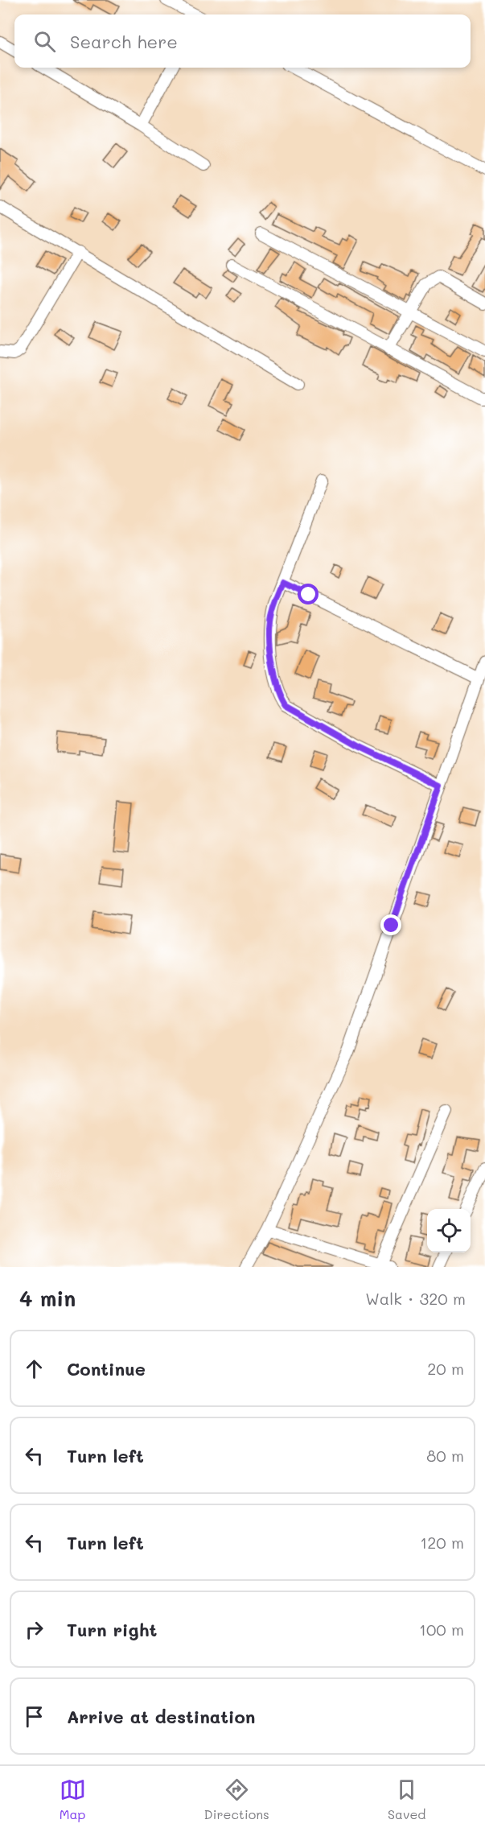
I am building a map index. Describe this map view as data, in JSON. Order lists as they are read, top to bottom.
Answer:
{
  "page": {
    "search": "Search here",
    "heading": ["4 min", "Walk · 320 m"],
    "list": [
      ["Continue", "20 m"],
      ["Turn left", "80 m"],
      ["Turn left", "120 m"],
      ["Turn right", "100 m"],
      "Arrive at destination"
    ],
    "nav": ["Map", "Directions", "Saved"]
  }
}
